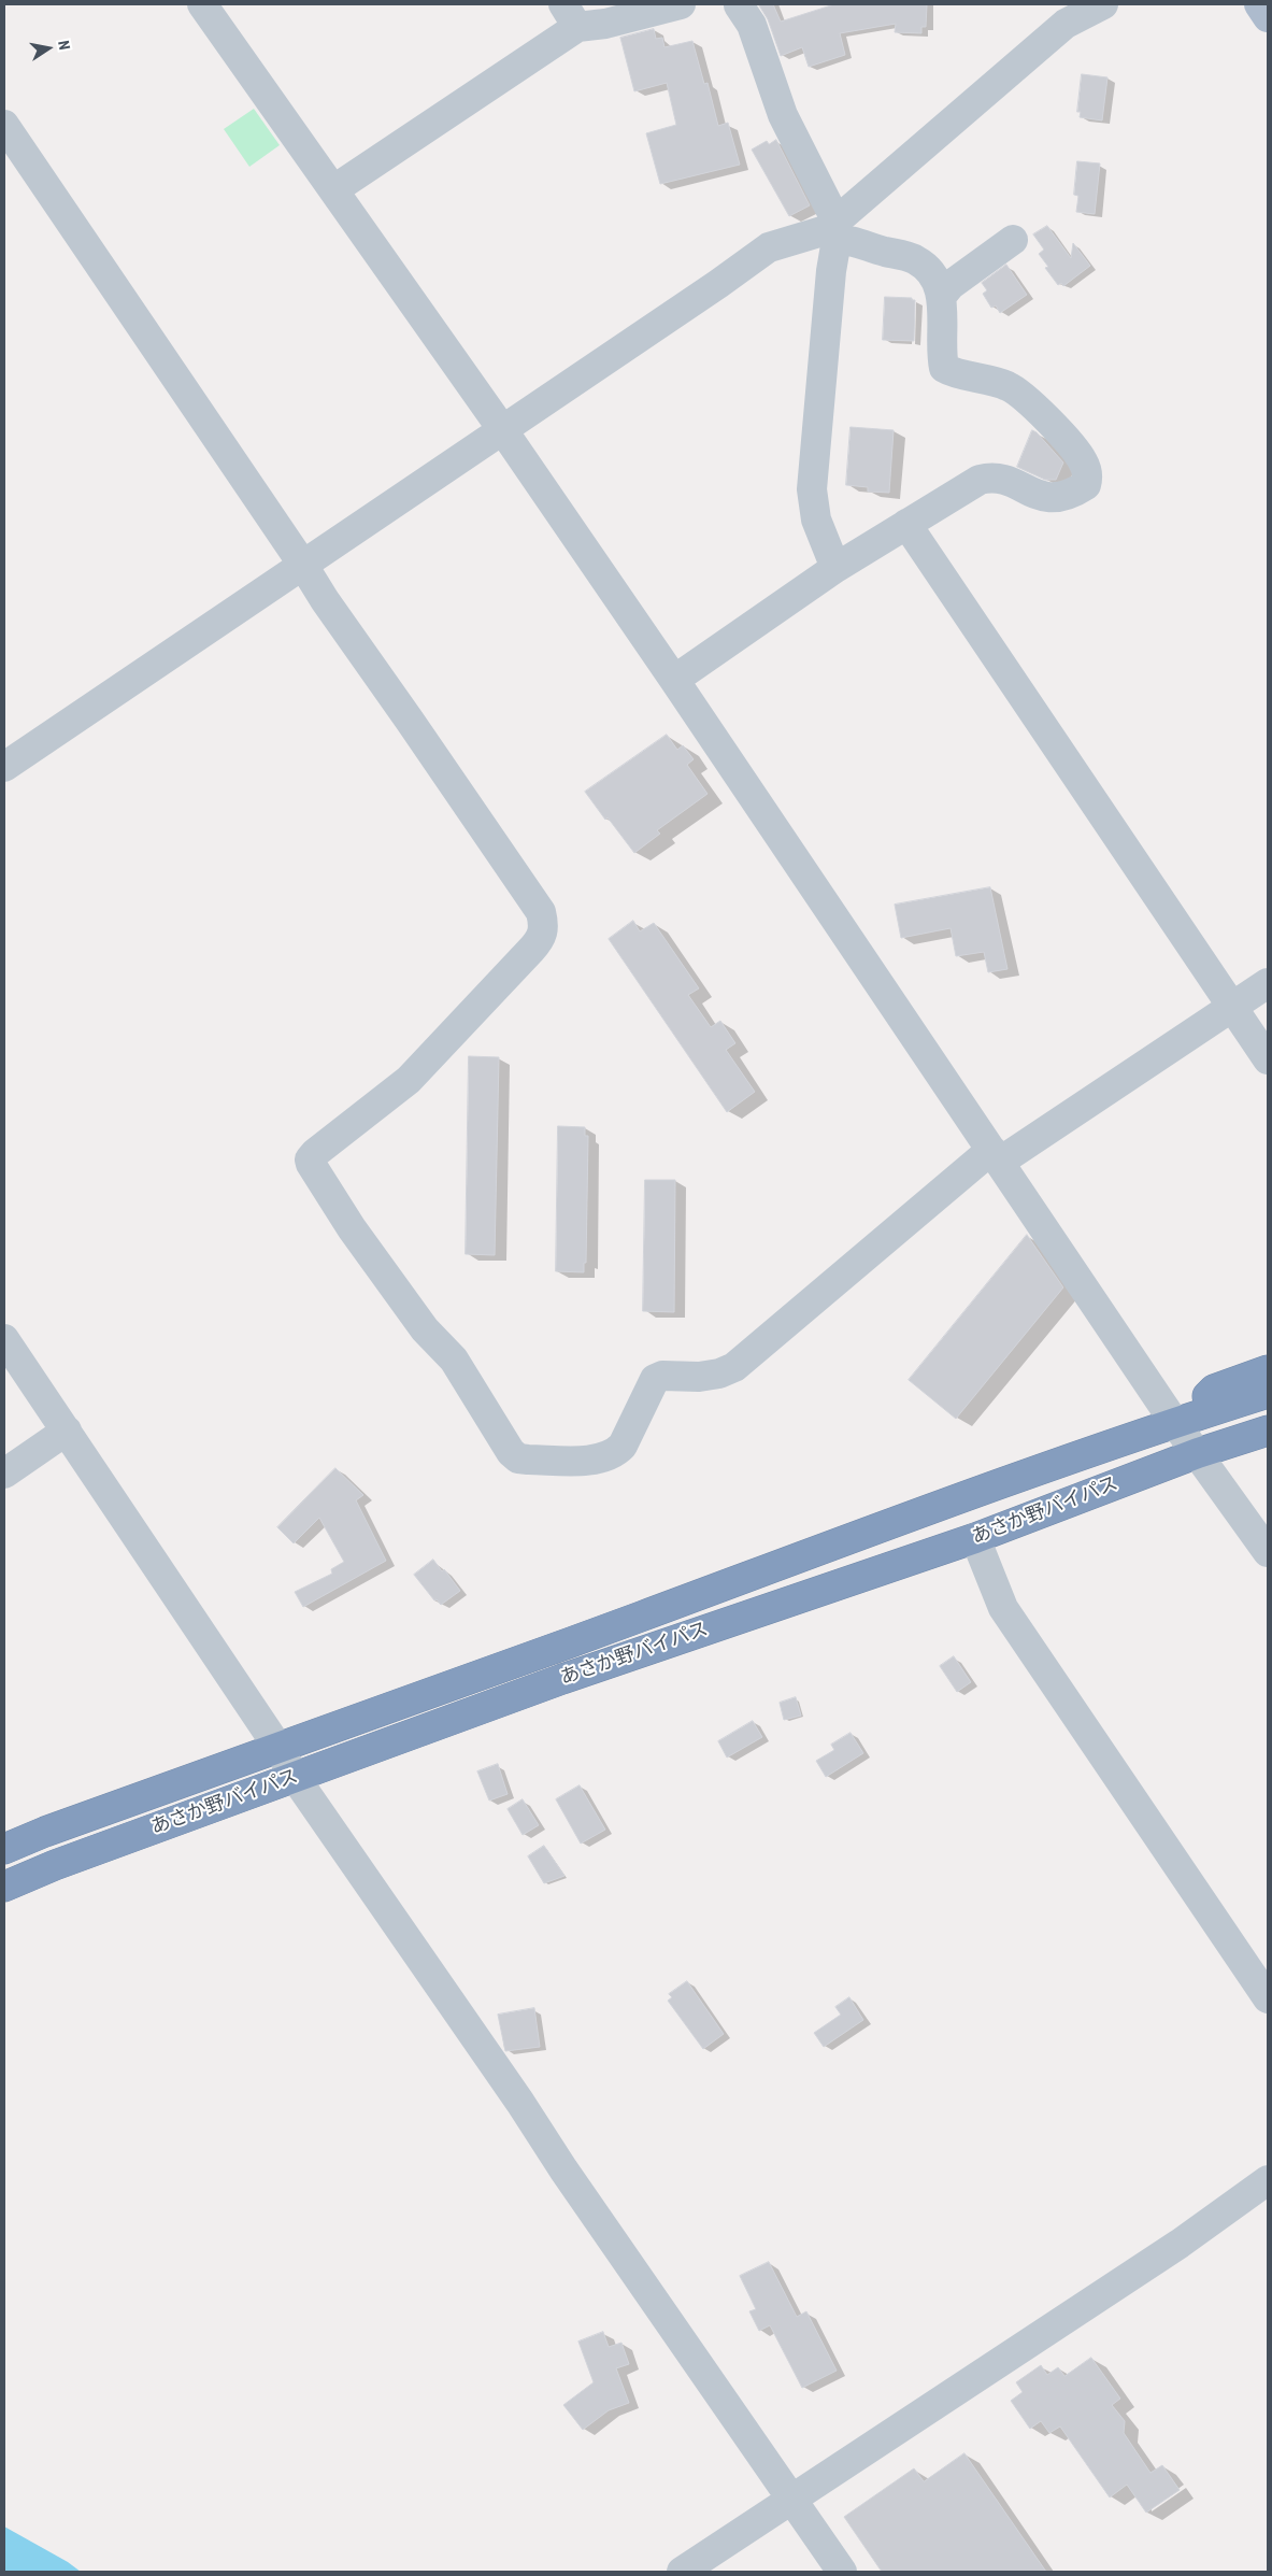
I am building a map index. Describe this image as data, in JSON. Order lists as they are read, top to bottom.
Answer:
{
  "streets": {
    "highway": ["あさか野バイパス"]
  },
  "north": "right"
}
